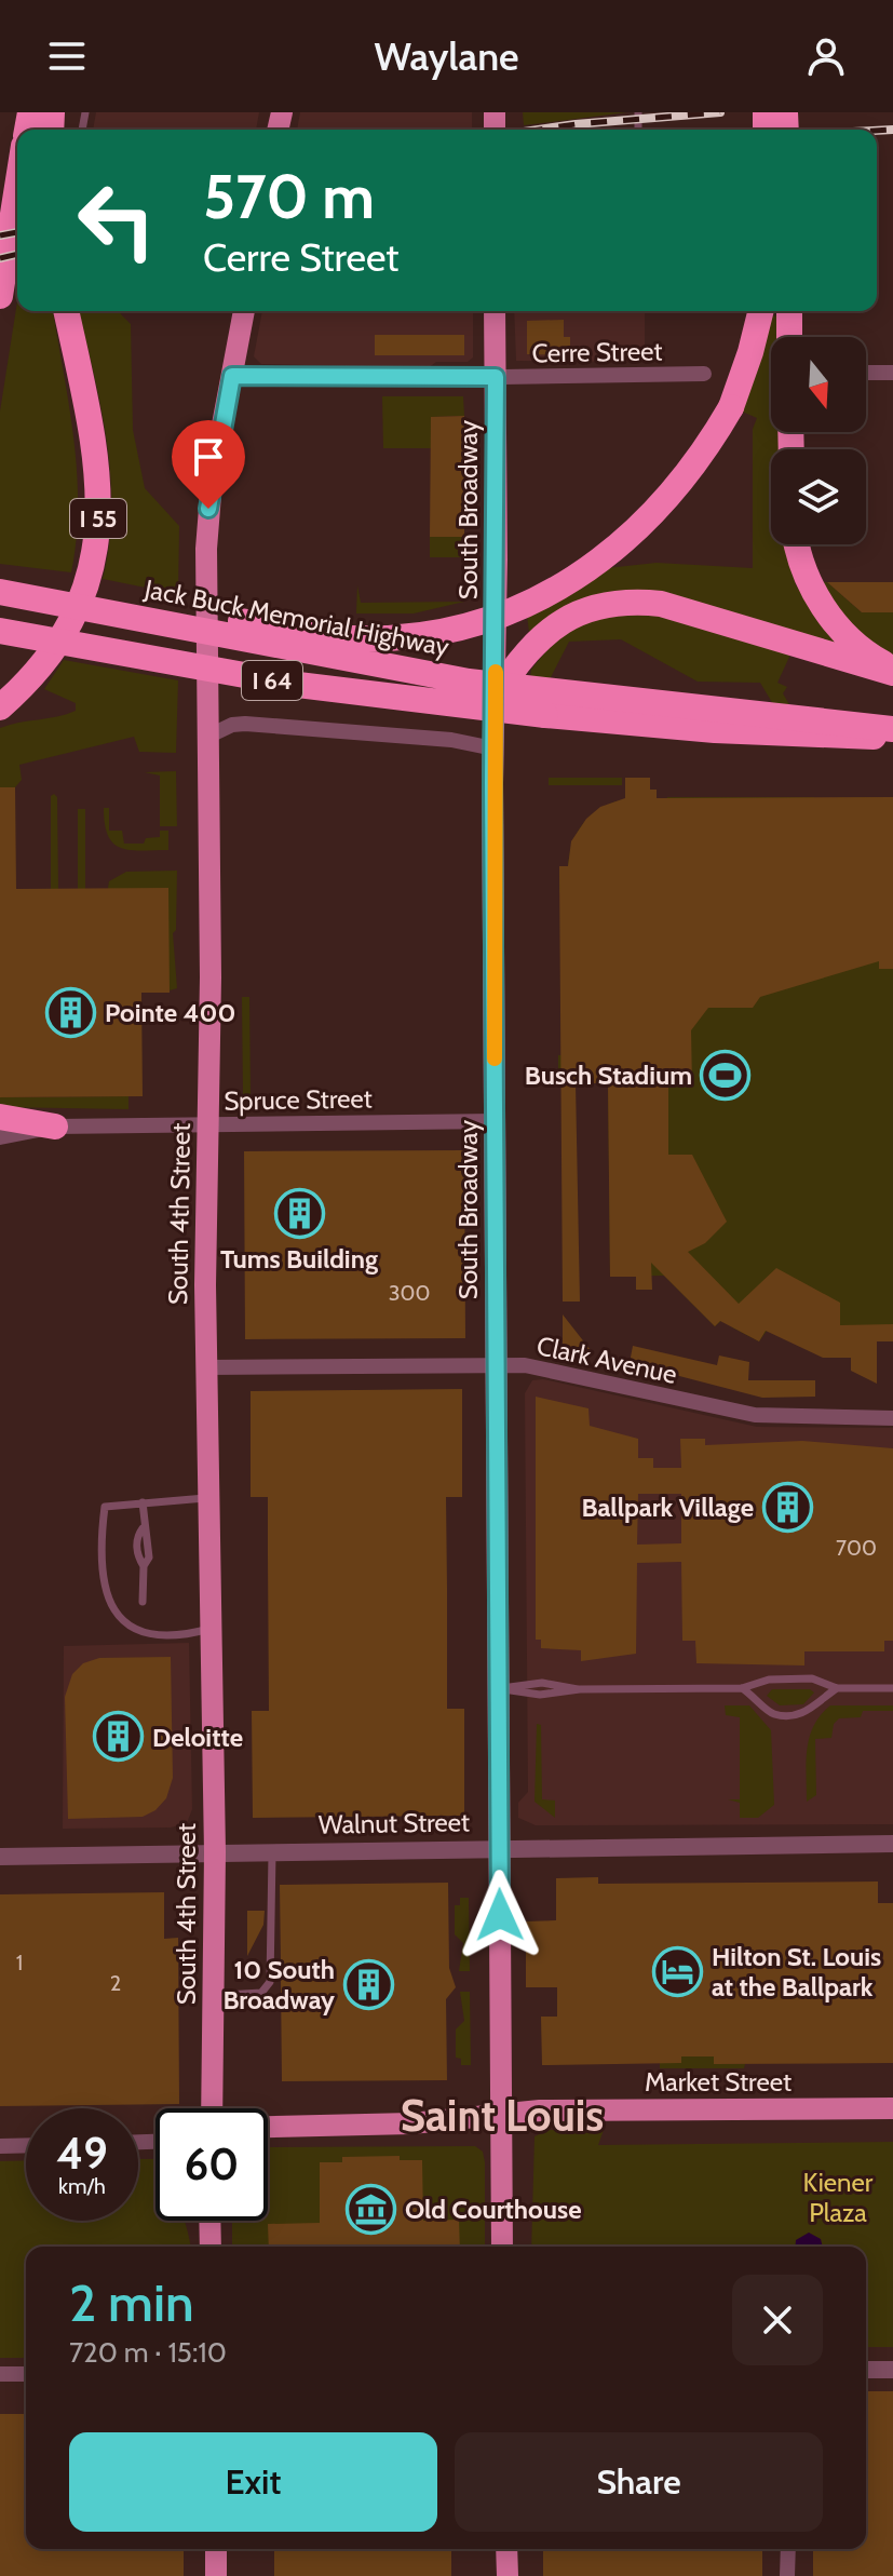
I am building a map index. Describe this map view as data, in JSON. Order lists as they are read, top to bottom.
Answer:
{
  "streets": {
    "highway": ["I 55", "Jack Buck Memorial Highway", "I 64"],
    "main road": ["South Broadway", "South 4th Street", "Market Street"],
    "street": [
      "Cerre Street",
      "Spruce Street",
      "Clark Avenue",
      "Walnut Street"
    ]
  },
  "crossings": [
    ["Cerre Street", "South Broadway"],
    ["Cerre Street", "South 4th Street"],
    ["South Broadway", "Jack Buck Memorial Highway"],
    ["South Broadway", "Spruce Street"],
    ["South Broadway", "Clark Avenue"],
    ["South Broadway", "Walnut Street"],
    ["South Broadway", "Market Street"],
    ["Spruce Street", "South 4th Street"],
    ["South 4th Street", "Clark Avenue"],
    ["South 4th Street", "Walnut Street"]
  ],
  "districts": ["Saint Louis"],
  "parks": ["Kiener Plaza"],
  "places": {
    "building": [
      "Pointe 400",
      "Tums Building",
      "Ballpark Village",
      "Deloitte",
      "10 South Broadway"
    ],
    "sports": ["Busch Stadium"],
    "hotel": ["Hilton St. Louis at the Ballpark"],
    "museum": ["Old Courthouse"]
  },
  "house_numbers": [
    "300",
    "700",
    "1",
    "2"
  ],
  "north": "bottom",
  "page": {
    "header": "Waylane",
    "turn": ["570 m", "Cerre Street"],
    "speed": "49 km/h",
    "limit": "60",
    "heading": ["2 min", "720 m · 15:10"],
    "buttons": ["Exit", "Share"]
  }
}
